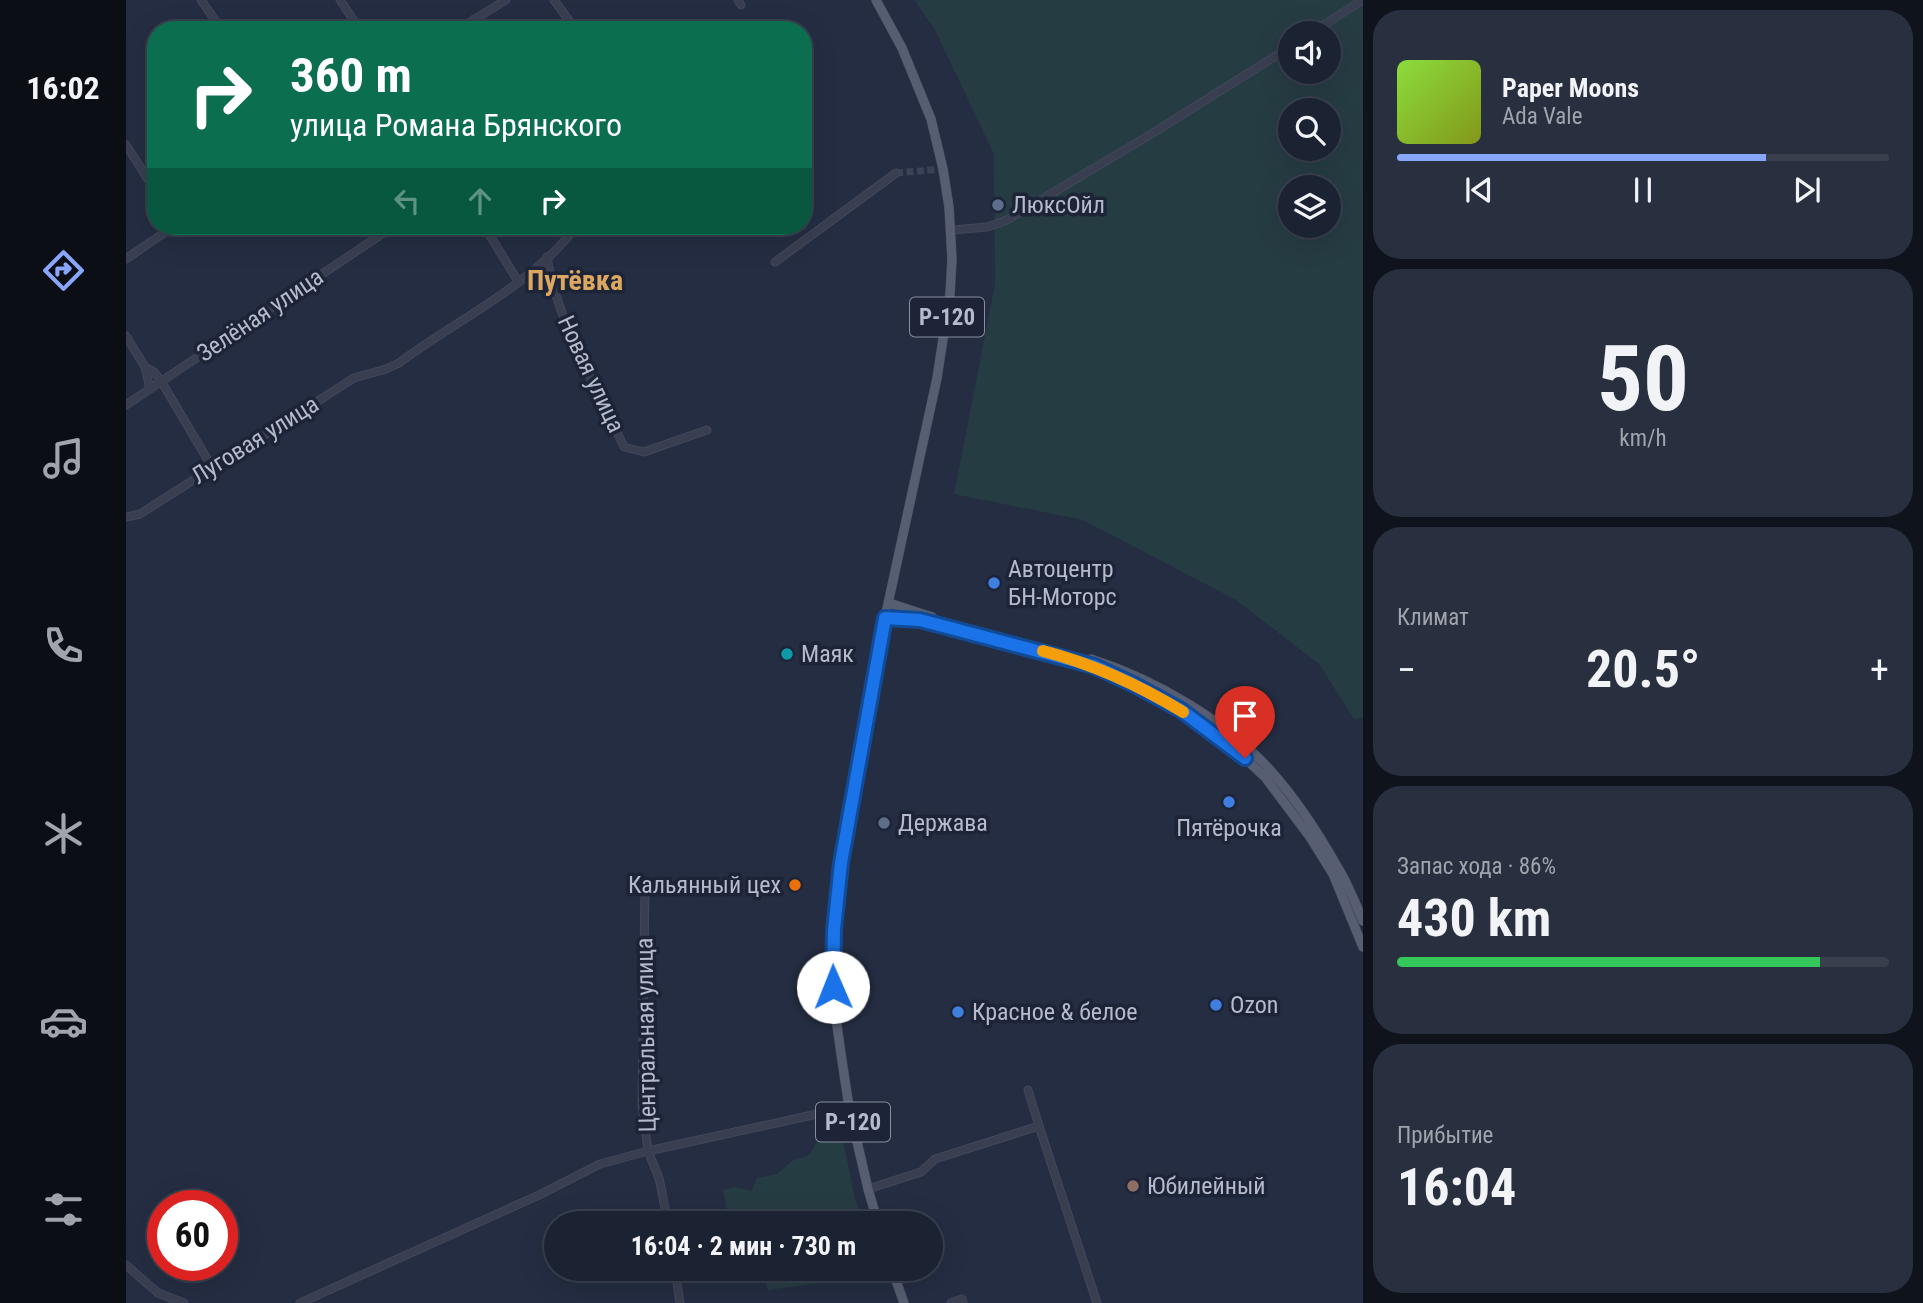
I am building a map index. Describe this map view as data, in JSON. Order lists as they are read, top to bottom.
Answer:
{
  "streets": {
    "main road": ["Р-120"],
    "street": [
      "Зелёная улица",
      "Новая улица",
      "Луговая улица",
      "Центральная улица"
    ]
  },
  "crossings": [
    ["Новая улица", "Луговая улица"]
  ],
  "districts": ["Путёвка"],
  "places": [
    "ЛюксОйл",
    "Автоцентр БН-Моторс",
    "Маяк",
    "Пятёрочка",
    "Держава",
    "Кальянный цех",
    "Ozon",
    "Красное & белое",
    "Юбилейный"
  ],
  "page": {
    "tabs": "16:02",
    "turn": ["360 m", "улица Романа Брянского"],
    "song": ["Paper Moons", "Ada Vale"],
    "tile": [
      ["50", "km/h"],
      "Климат",
      ["Запас хода · 86%", "430 km"],
      ["Прибытие", "16:04"]
    ],
    "heat": ["−", "20.5°", "+"],
    "limit": "60",
    "trip": "16:04 · 2 мин · 730 m"
  }
}
